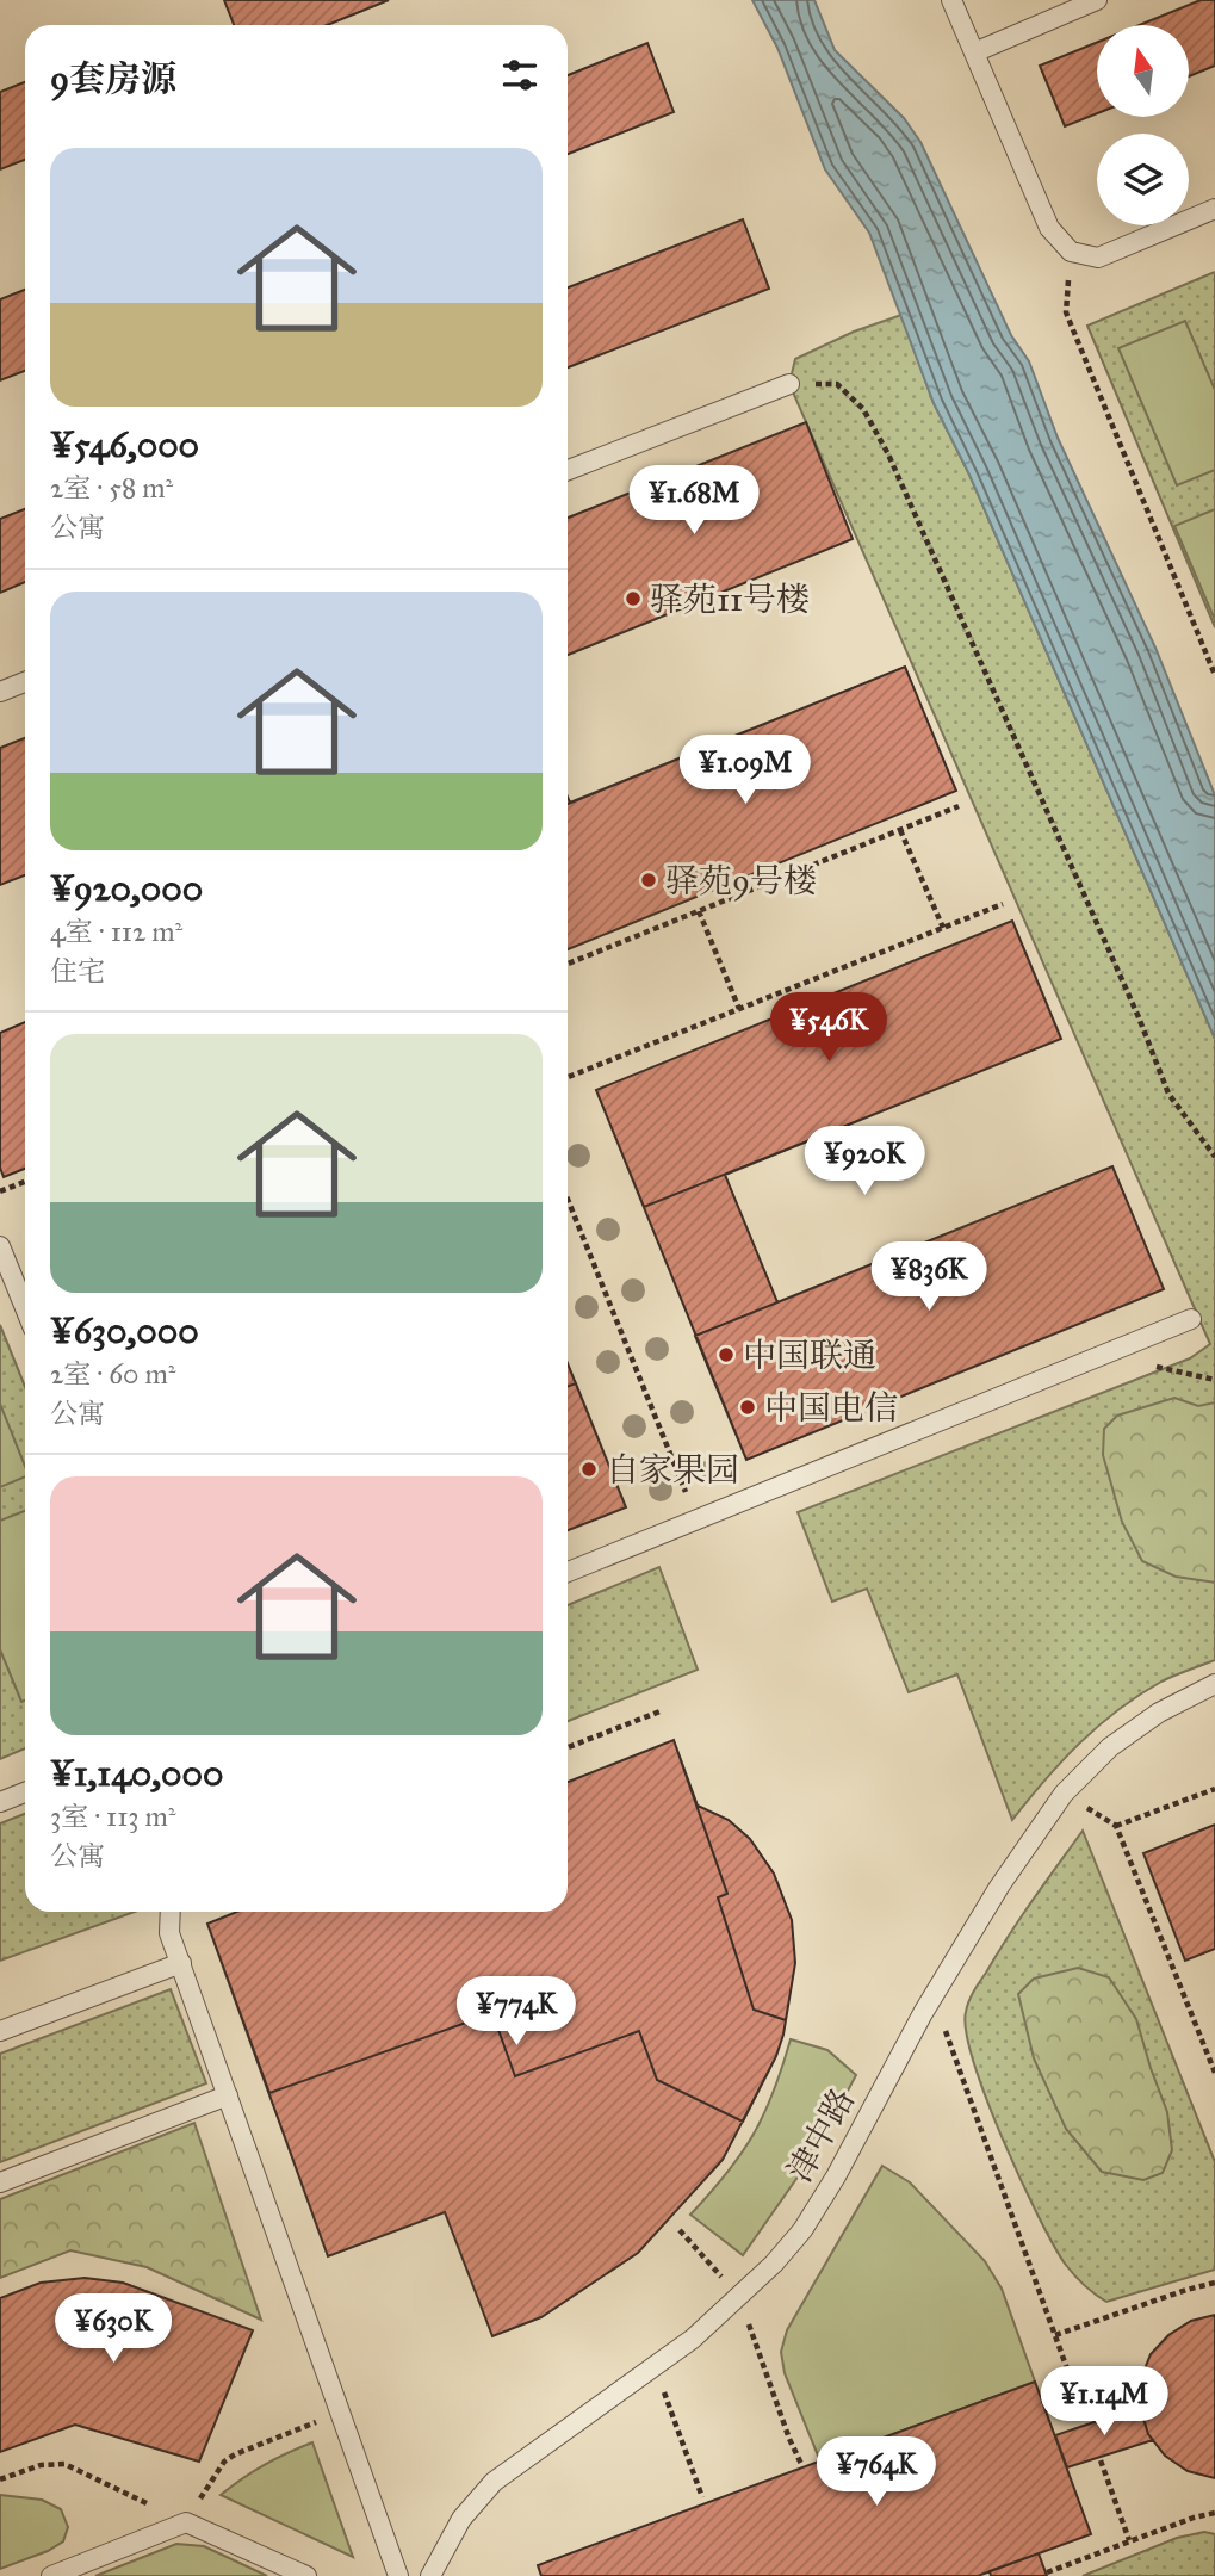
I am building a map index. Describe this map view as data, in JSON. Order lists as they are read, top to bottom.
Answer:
{
  "streets": {
    "lane": ["津中路"]
  },
  "places": [
    "驿苑11号楼",
    "驿苑9号楼",
    "中国联通",
    "中国电信",
    "自家果园"
  ],
  "north": "top",
  "page": {
    "heading": "9套房源",
    "list": [
      {
        "name": "¥546,000",
        "note": "2室 · 58 m² · 公寓"
      },
      {
        "name": "¥920,000",
        "note": "4室 · 112 m² · 住宅"
      },
      {
        "name": "¥630,000",
        "note": "2室 · 60 m² · 公寓"
      },
      {
        "name": "¥1,140,000",
        "note": "3室 · 113 m² · 公寓"
      }
    ],
    "price": [
      "¥1.68M",
      "¥1.09M",
      "¥546K",
      "¥920K",
      "¥836K",
      "¥774K",
      "¥630K",
      "¥1.14M",
      "¥764K"
    ]
  }
}
